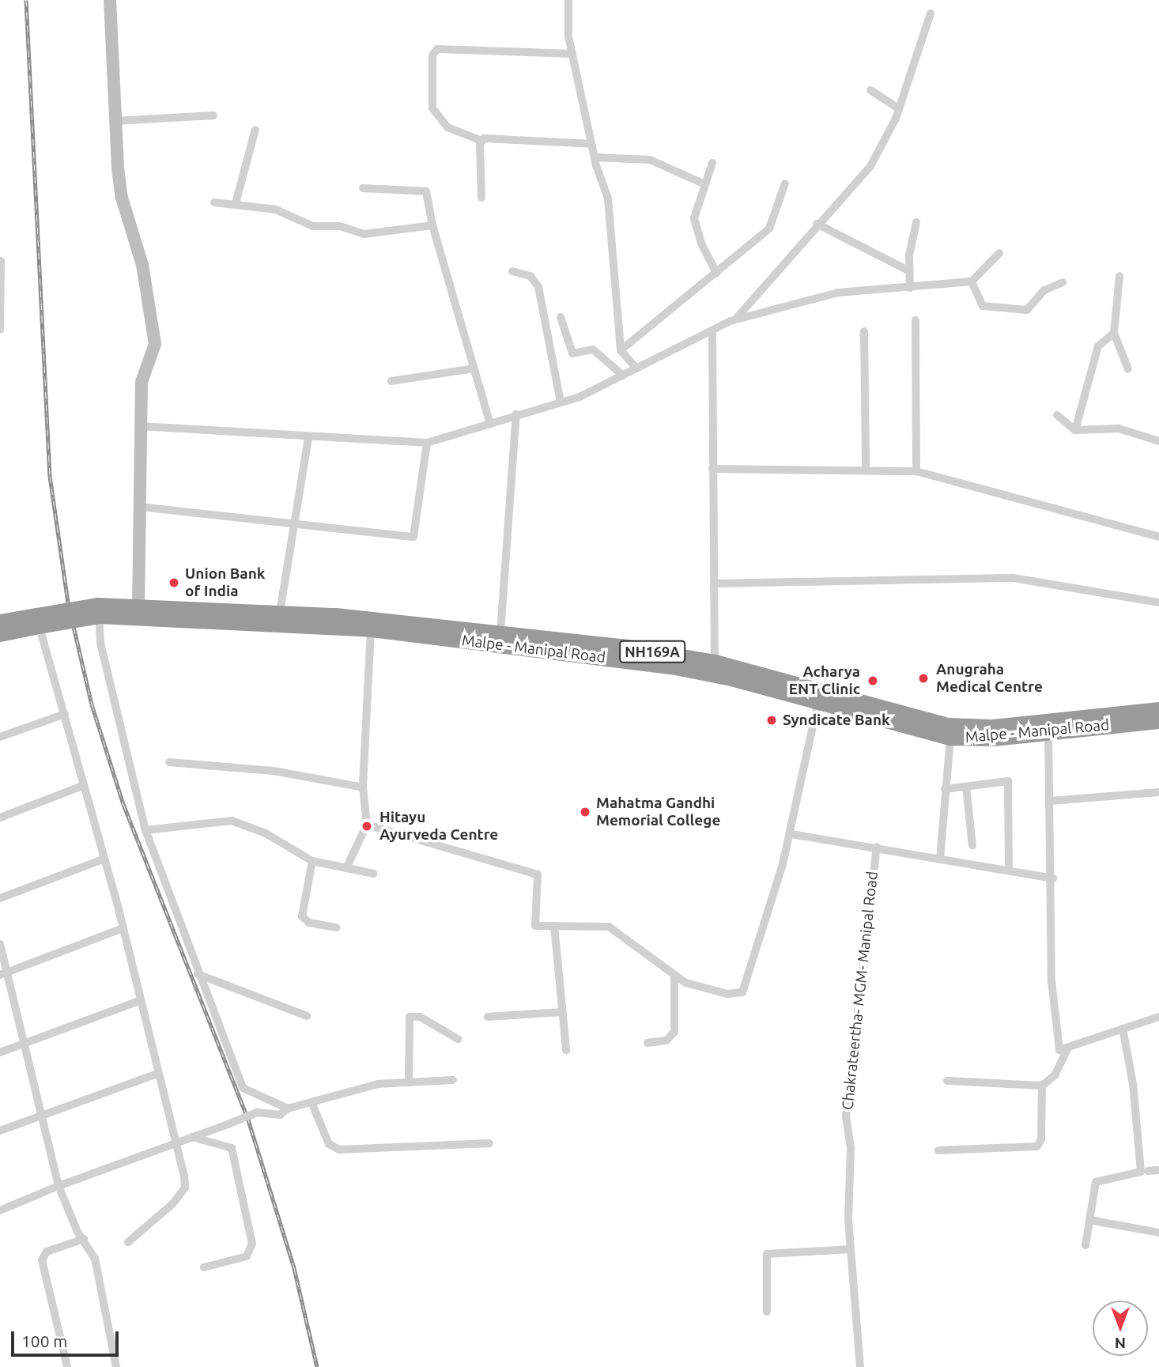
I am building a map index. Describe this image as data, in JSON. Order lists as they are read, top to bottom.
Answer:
{
  "streets": {
    "highway": ["Malpe - Manipal Road", "NH169A"],
    "street": ["Chakrateertha- MGM- Manipal Road"]
  },
  "crossings": [
    ["Malpe - Manipal Road", "NH169A"]
  ],
  "places": [
    "Union Bank of India",
    "Anugraha Medical Centre",
    "Acharya ENT Clinic",
    "Syndicate Bank",
    "Mahatma Gandhi Memorial College",
    "Hitayu Ayurveda Centre"
  ],
  "scale_bar": "100 m",
  "north": "bottom"
}
